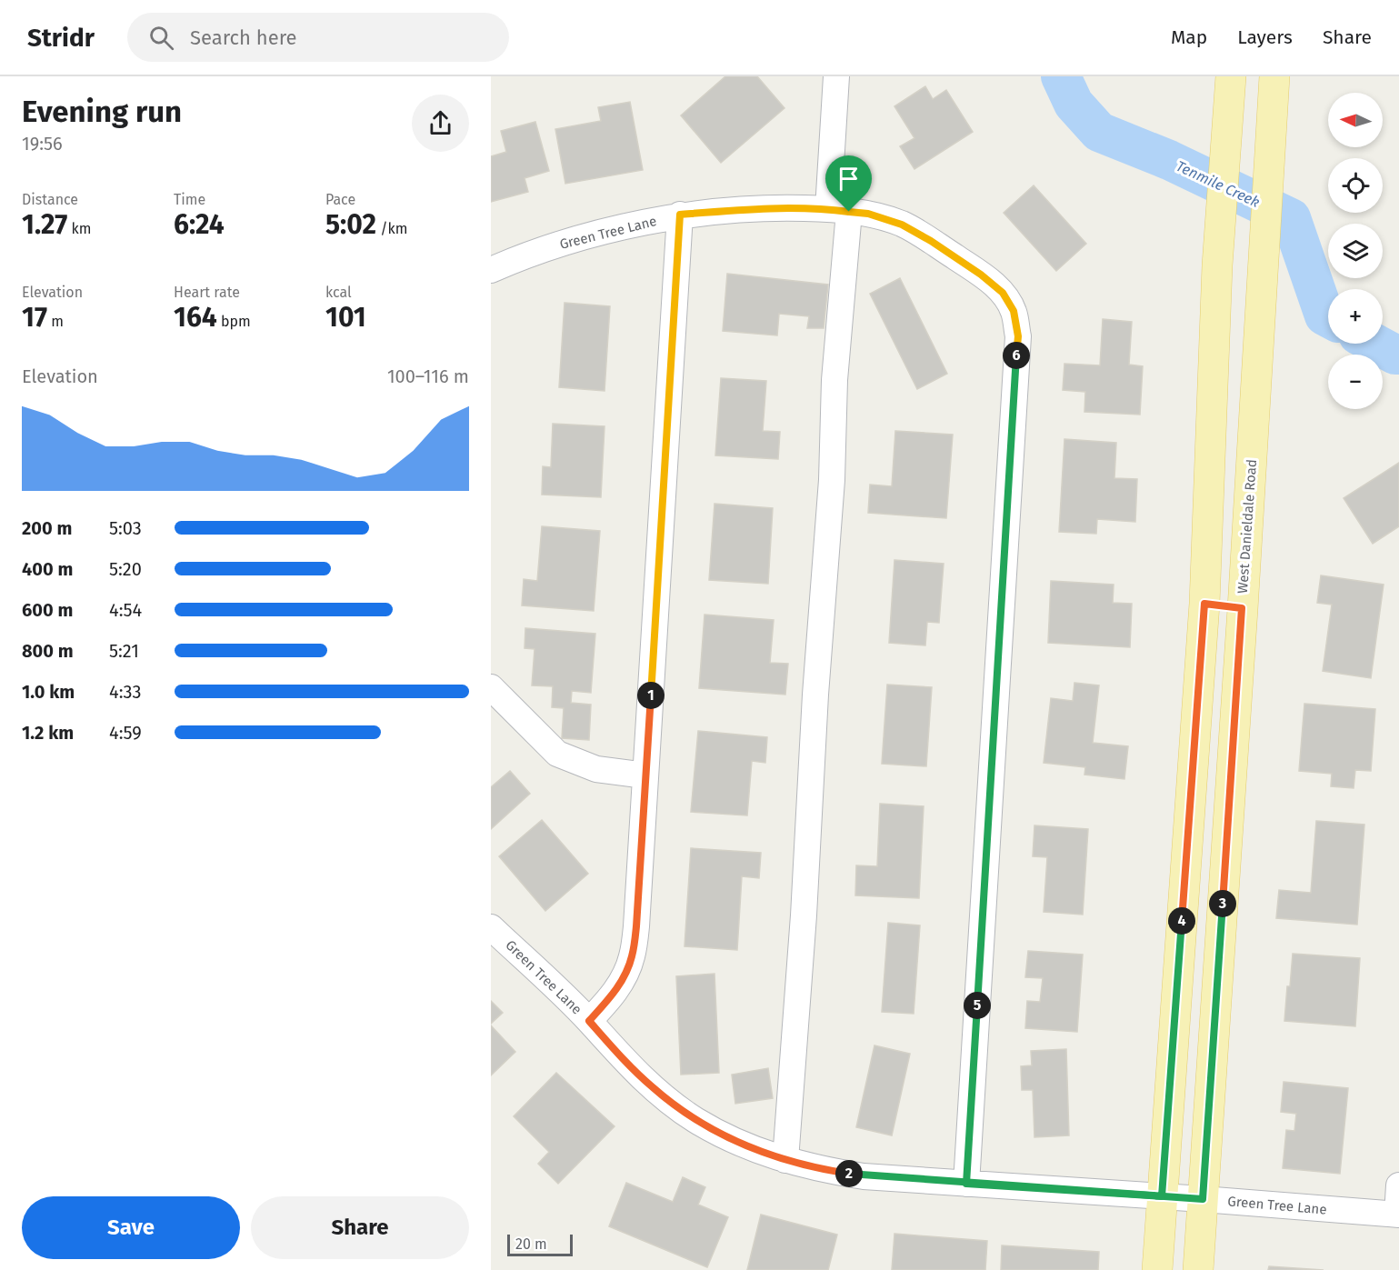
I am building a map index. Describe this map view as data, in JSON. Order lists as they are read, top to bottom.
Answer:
{
  "streets": {
    "main road": ["West Danieldale Road"],
    "street": ["Green Tree Lane"]
  },
  "crossings": [
    ["Green Tree Lane", "West Danieldale Road"]
  ],
  "water": ["Tenmile Creek"],
  "scale_bar": "20 m",
  "north": "left",
  "page": {
    "header": "Stridr",
    "search": "Search here",
    "nav": ["Map", "Layers", "Share"],
    "heading": ["Evening run", "19:56"],
    "map_buttons": ["+", "−"],
    "stats": [
      ["Distance", "1.27 km"],
      ["Time", "6:24"],
      ["Pace", "5:02 /km"],
      ["Elevation", "17 m"],
      ["Heart rate", "164 bpm"],
      ["kcal", "101"]
    ],
    "pins": [
      "6",
      "1",
      "3",
      "4",
      "5",
      "2"
    ],
    "chart": ["Elevation", "100–116 m"],
    "list": [
      {
        "name": "200 m",
        "note": "5:03"
      },
      {
        "name": "400 m",
        "note": "5:20"
      },
      {
        "name": "600 m",
        "note": "4:54"
      },
      {
        "name": "800 m",
        "note": "5:21"
      },
      {
        "name": "1.0 km",
        "note": "4:33"
      },
      {
        "name": "1.2 km",
        "note": "4:59"
      }
    ],
    "buttons": ["Save", "Share"],
    "scale": "20 m"
  }
}
